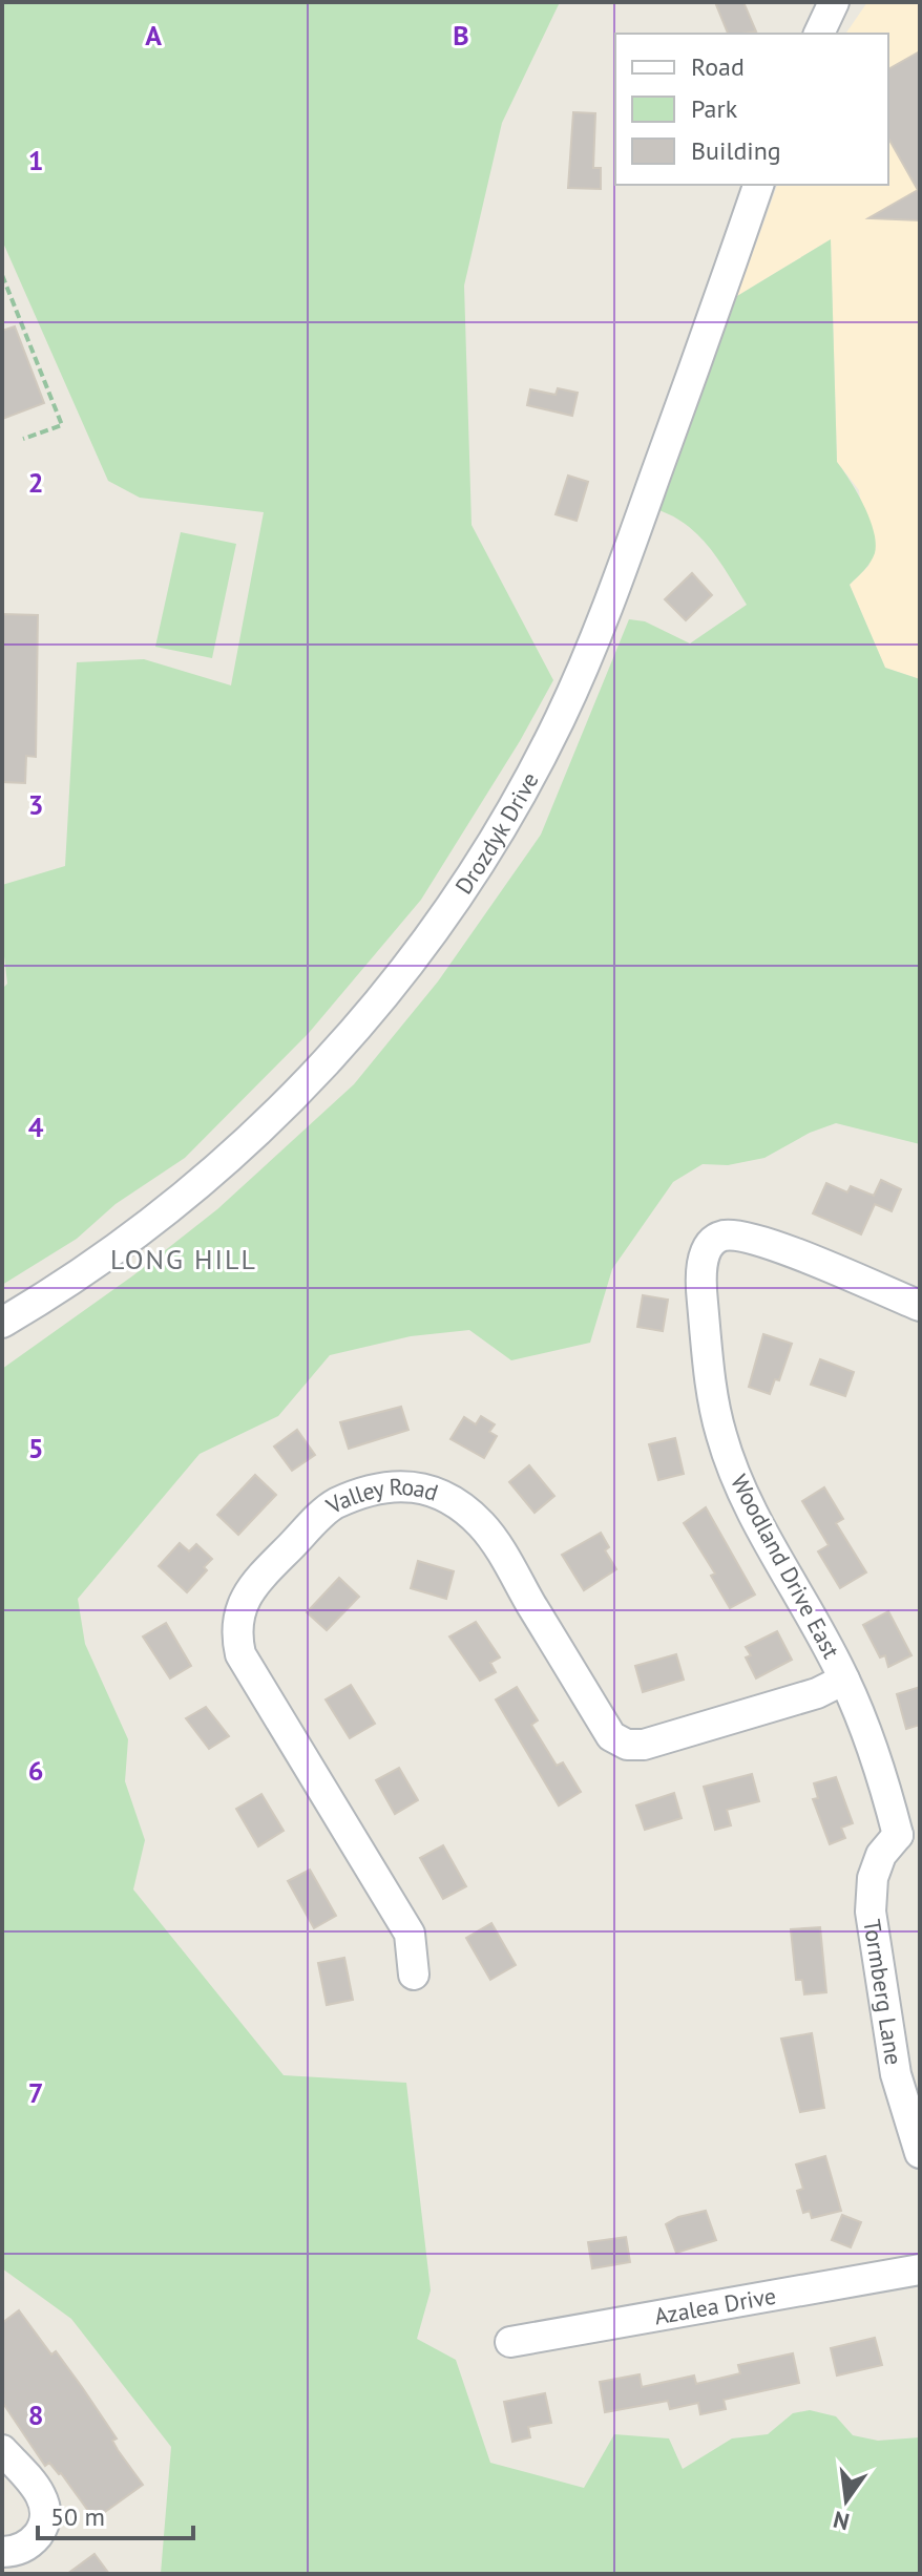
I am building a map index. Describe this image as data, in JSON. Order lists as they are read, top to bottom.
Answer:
{
  "streets": {
    "street": [
      "Drozdyk Drive",
      "Valley Road",
      "Woodland Drive East",
      "Tormberg Lane",
      "Azalea Drive"
    ]
  },
  "crossings": [
    ["Valley Road", "Woodland Drive East"],
    ["Woodland Drive East", "Tormberg Lane"]
  ],
  "districts": ["LONG HILL"],
  "legend": ["Road", "Park", "Building"],
  "scale_bar": "50 m",
  "north": "bottom",
  "grid": {
    "columns": ["A", "B"],
    "rows": [
      "1",
      "2",
      "3",
      "4",
      "5",
      "6",
      "7",
      "8"
    ]
  }
}
